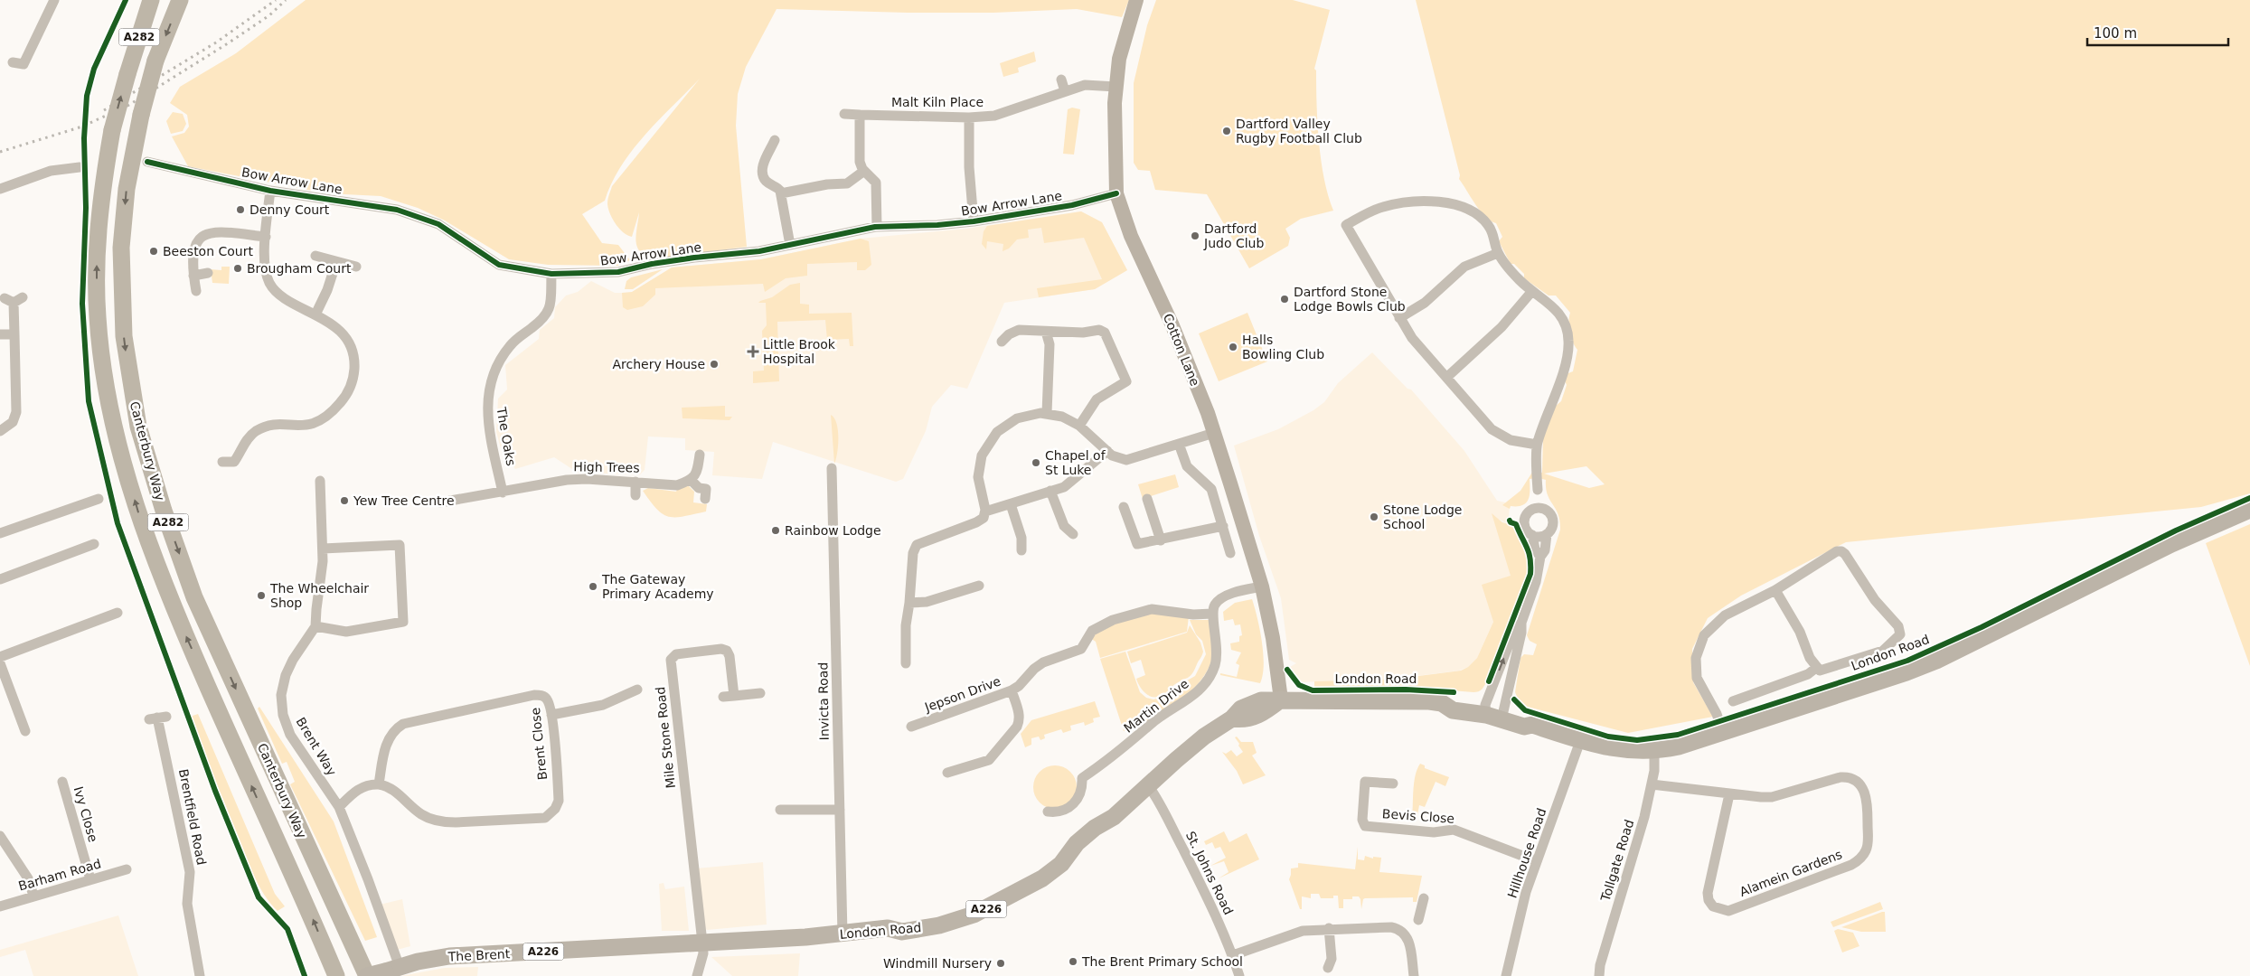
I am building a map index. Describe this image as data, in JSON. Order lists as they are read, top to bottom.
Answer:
{
  "streets": {
    "highway": ["A282", "Canterbury Way"],
    "main road": [
      "Cotton Lane",
      "London Road",
      "A226",
      "The Brent"
    ],
    "street": [
      "Malt Kiln Place",
      "Bow Arrow Lane",
      "The Oaks",
      "High Trees",
      "Jepson Drive",
      "Invicta Road",
      "Martin Drive",
      "Mile Stone Road",
      "Brent Close",
      "Brent Way",
      "Ivy Close",
      "Bevis Close",
      "Brentfield Road",
      "Hillhouse Road",
      "Tollgate Road",
      "St. Johns Road",
      "Alamein Gardens",
      "Barham Road"
    ]
  },
  "crossings": [
    ["Malt Kiln Place", "Cotton Lane"],
    ["Bow Arrow Lane", "Cotton Lane"],
    ["Bow Arrow Lane", "The Oaks"],
    ["Cotton Lane", "London Road"],
    ["The Oaks", "High Trees"],
    ["Canterbury Way", "The Brent"],
    ["London Road", "Invicta Road"],
    ["London Road", "Mile Stone Road"],
    ["London Road", "Hillhouse Road"],
    ["London Road", "Tollgate Road"],
    ["London Road", "St. Johns Road"],
    ["London Road", "The Brent"],
    ["Jepson Drive", "Martin Drive"],
    ["Mile Stone Road", "The Brent"],
    ["Brent Way", "The Brent"],
    ["Ivy Close", "Barham Road"],
    ["Bevis Close", "Hillhouse Road"],
    ["Tollgate Road", "Alamein Gardens"]
  ],
  "places": {
    "other": [
      "Dartford Valley Rugby Football Club",
      "Denny Court",
      "Dartford Judo Club",
      "Beeston Court",
      "Brougham Court",
      "Dartford Stone Lodge Bowls Club",
      "Halls Bowling Club",
      "Archery House",
      "Chapel of St Luke",
      "Yew Tree Centre",
      "Stone Lodge School",
      "Rainbow Lodge",
      "The Gateway Primary Academy",
      "The Wheelchair Shop",
      "The Brent Primary School",
      "Windmill Nursery"
    ],
    "health": ["Little Brook Hospital"]
  },
  "scale_bar": "100 m"
}
